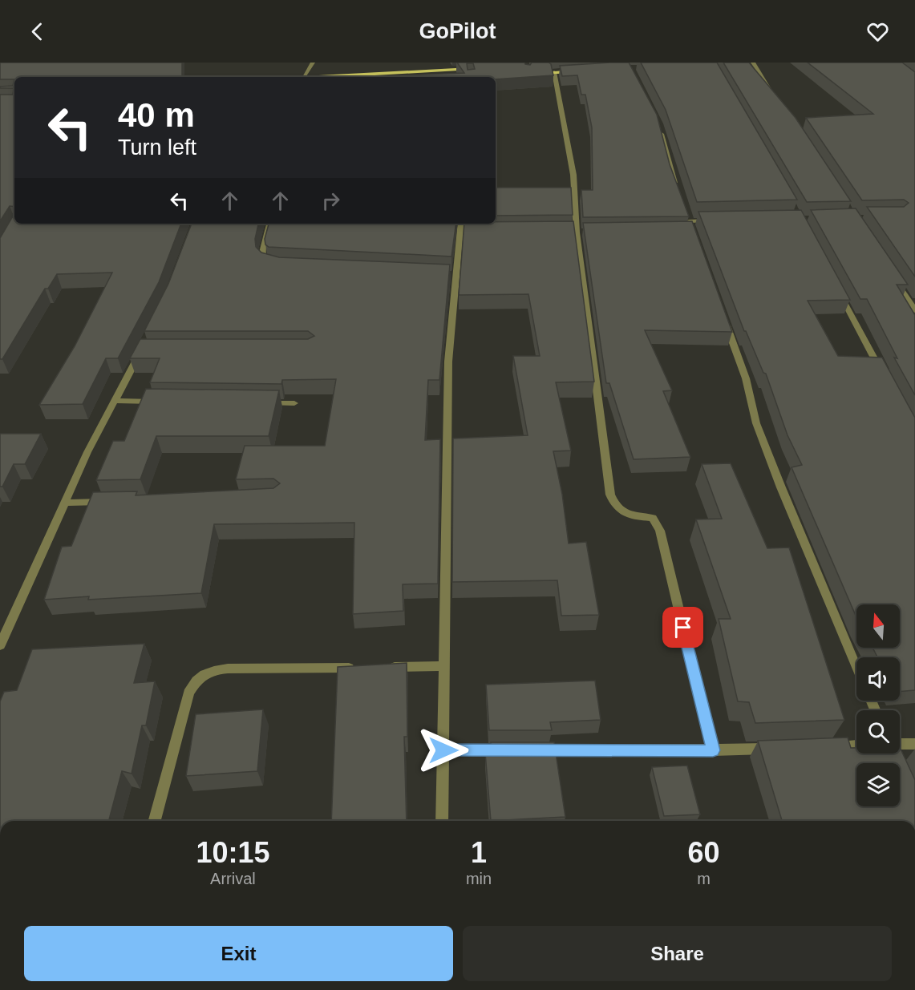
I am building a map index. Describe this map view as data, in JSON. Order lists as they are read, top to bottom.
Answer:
{
  "north": "top",
  "page": {
    "header": "GoPilot",
    "turn": ["40 m", "Turn left"],
    "eta": [
      "10:15",
      "Arrival",
      "1",
      "min",
      "60",
      "m"
    ],
    "buttons": ["Exit", "Share"]
  }
}
